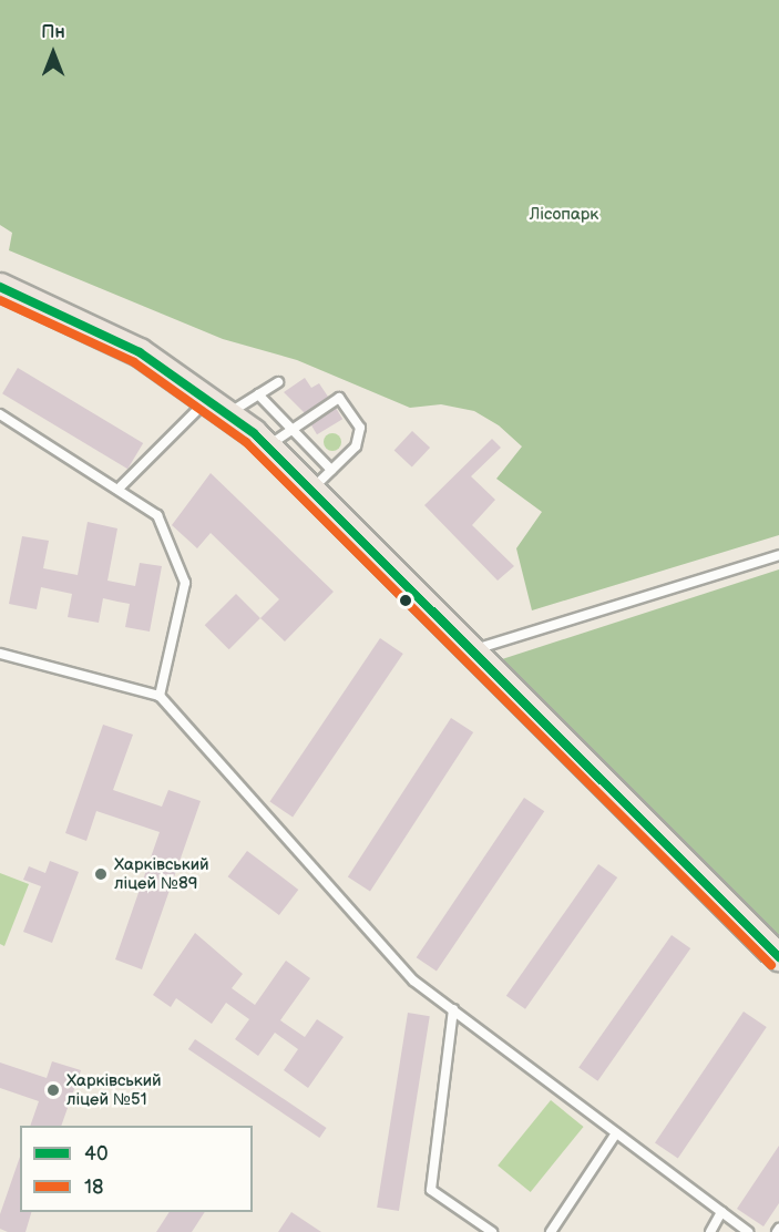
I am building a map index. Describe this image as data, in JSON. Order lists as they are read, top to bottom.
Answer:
{
  "parks": ["Лісопарк"],
  "places": ["Харківський ліцей №89", "Харківський ліцей №51"],
  "lines": ["transit line 40", "transit line 18"],
  "legend": ["40", "18"],
  "north": "top"
}
